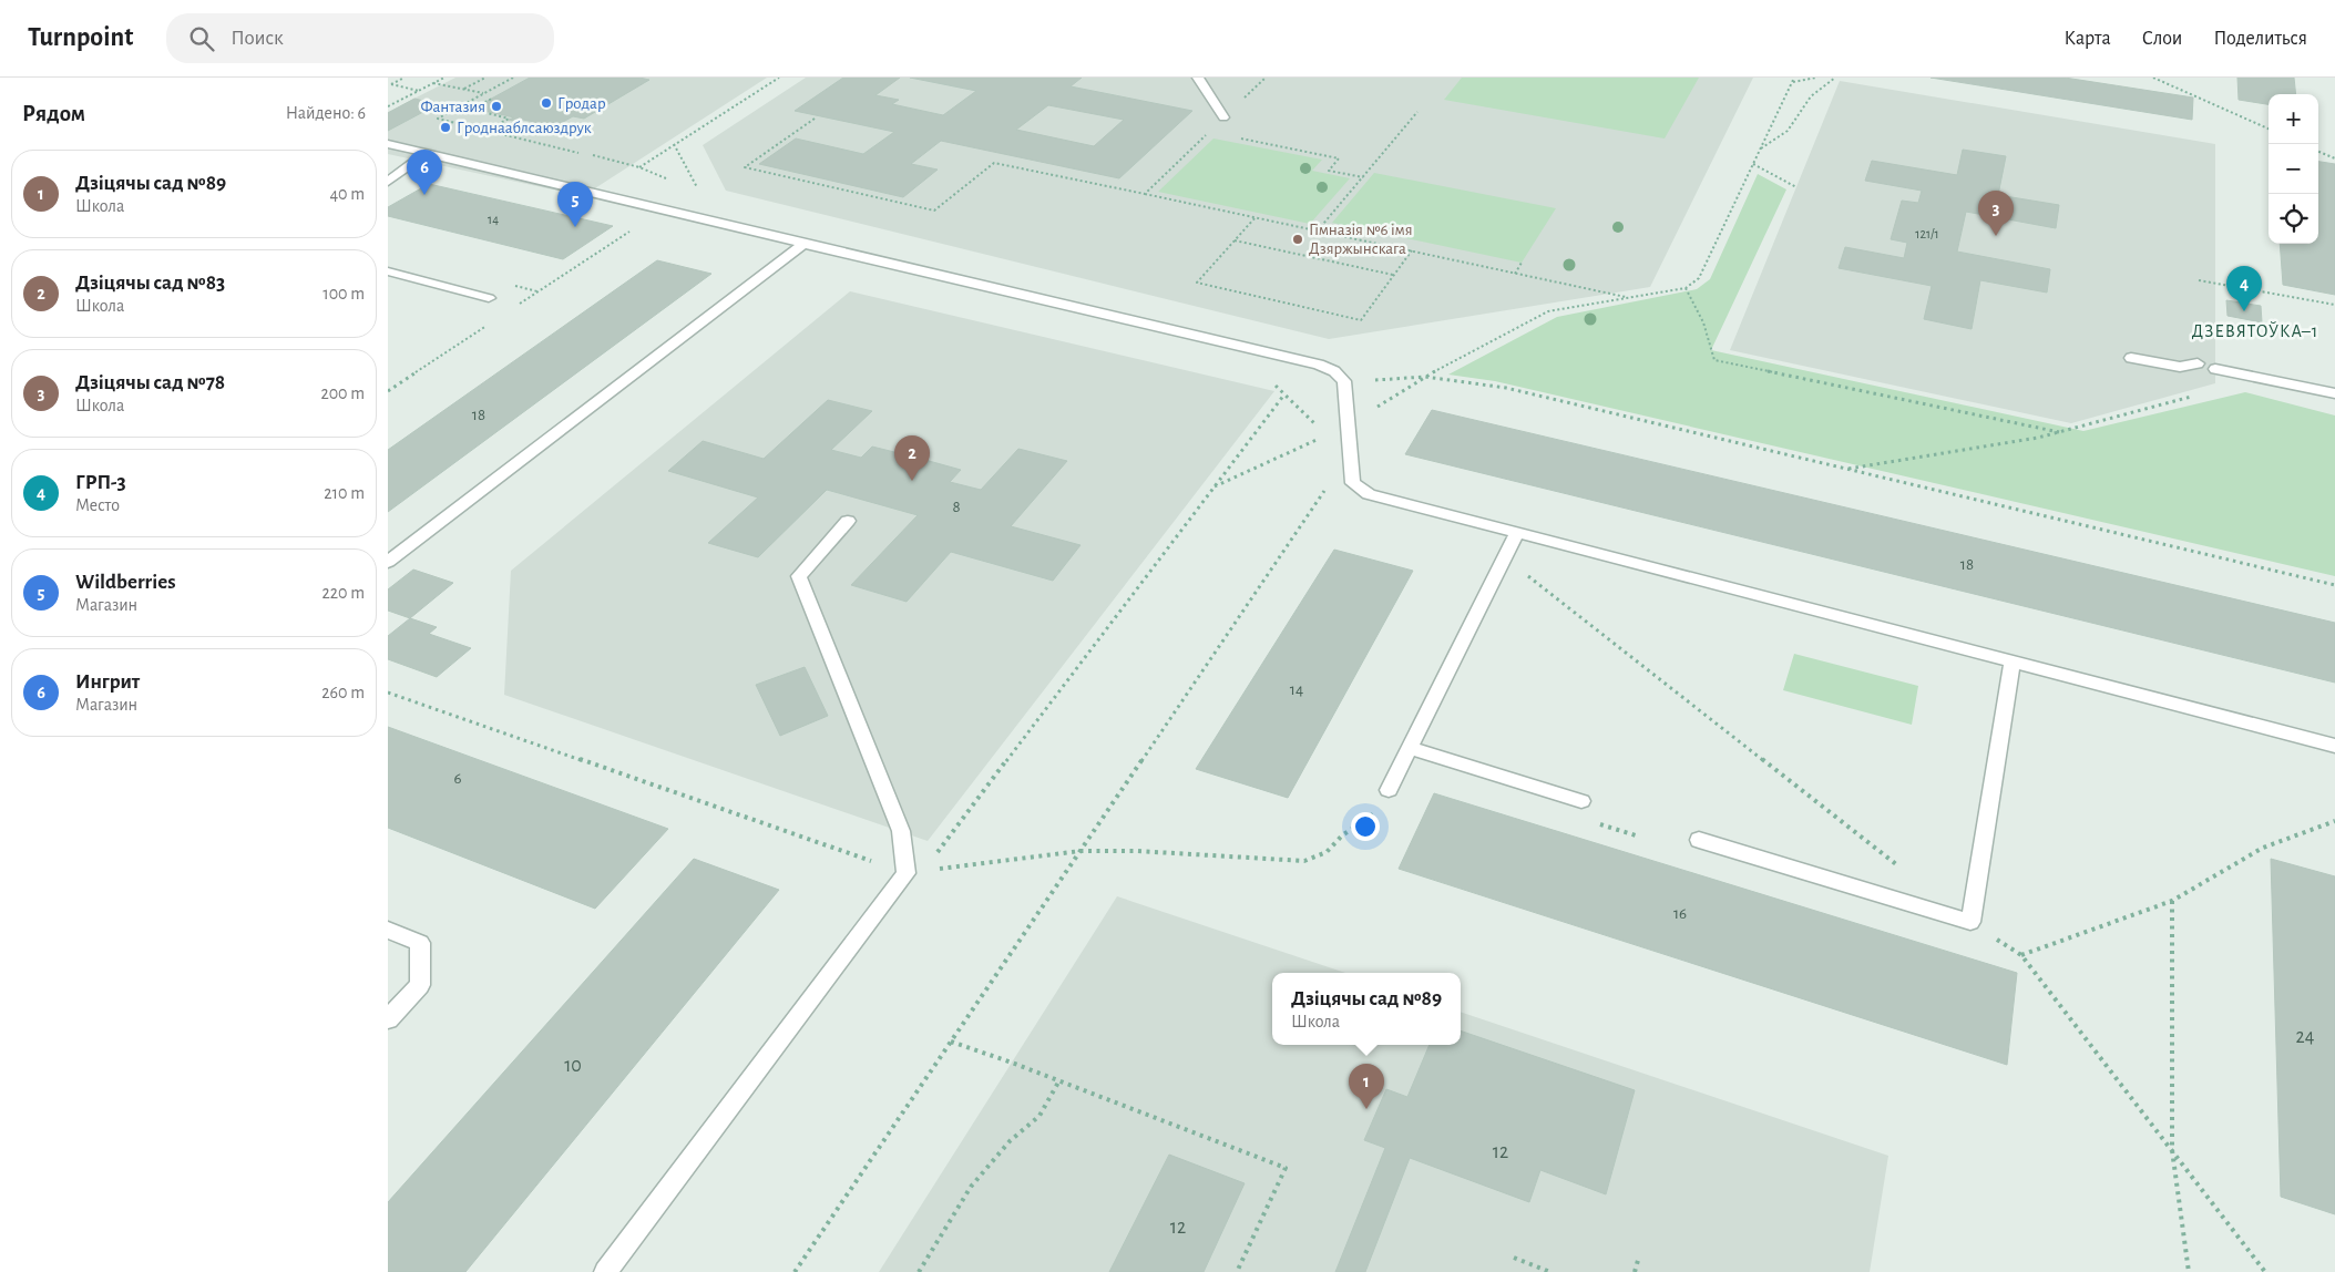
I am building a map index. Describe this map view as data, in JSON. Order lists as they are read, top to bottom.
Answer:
{
  "districts": ["ДЗЕВЯТОЎКА–1"],
  "places": [
    "Гродар",
    "Фантазия",
    "Гроднааблсаюздрук",
    "Гімназія №6 імя Дзяржынскага"
  ],
  "house_numbers": [
    "14",
    "121/1",
    "18",
    "8",
    "18",
    "14",
    "6",
    "16",
    "24",
    "10",
    "12",
    "12"
  ],
  "page": {
    "header": "Turnpoint",
    "search": "Поиск",
    "nav": ["Карта", "Слои", "Поделиться"],
    "heading": ["Рядом", "Найдено: 6"],
    "map_buttons": ["+", "−"],
    "list": [
      {
        "mark": "1",
        "name": "Дзіцячы сад №89",
        "note": "Школа",
        "value": "40 m"
      },
      {
        "mark": "2",
        "name": "Дзіцячы сад №83",
        "note": "Школа",
        "value": "100 m"
      },
      {
        "mark": "3",
        "name": "Дзіцячы сад №78",
        "note": "Школа",
        "value": "200 m"
      },
      {
        "mark": "4",
        "name": "ГРП-3",
        "note": "Место",
        "value": "210 m"
      },
      {
        "mark": "5",
        "name": "Wildberries",
        "note": "Магазин",
        "value": "220 m"
      },
      {
        "mark": "6",
        "name": "Ингрит",
        "note": "Магазин",
        "value": "260 m"
      }
    ],
    "pins": [
      "6",
      "5",
      "3",
      "4",
      "2",
      "1"
    ],
    "popup": ["Дзіцячы сад №89", "Школа"]
  }
}
